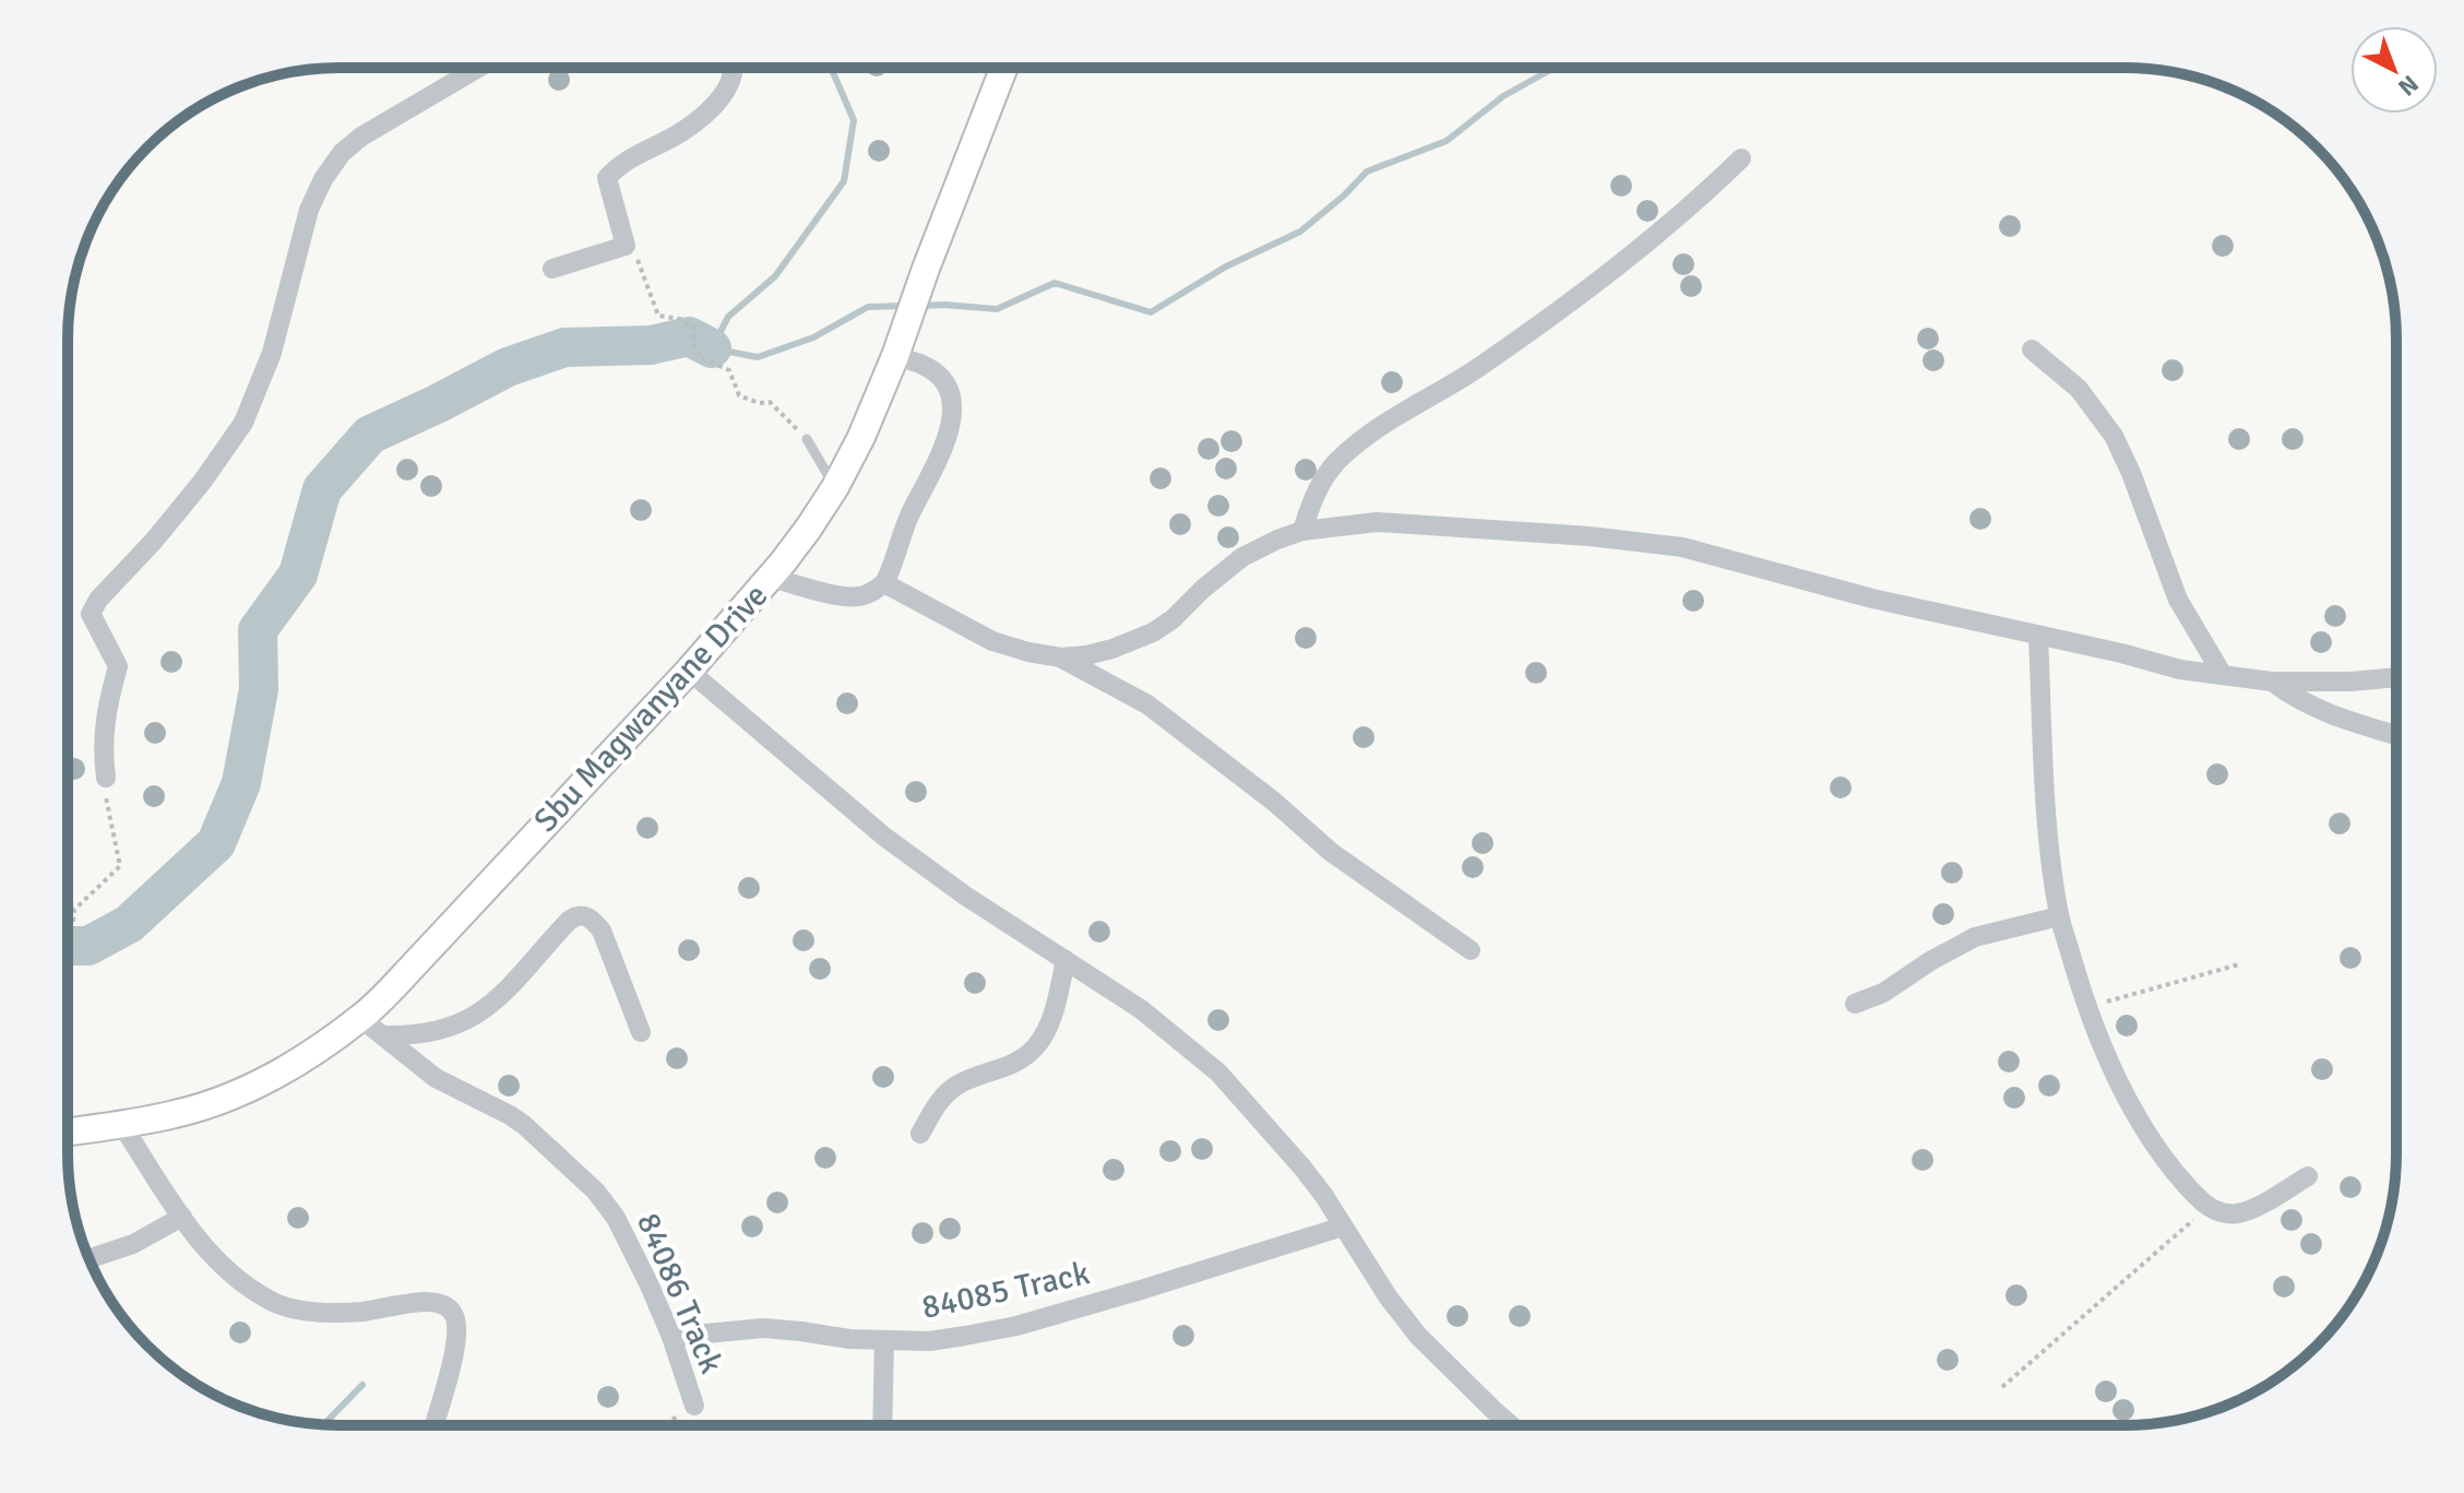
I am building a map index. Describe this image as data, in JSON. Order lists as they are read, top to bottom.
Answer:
{
  "streets": {
    "main road": ["Sbu Magwanyane Drive"],
    "street": ["84085 Track", "84086 Track"]
  },
  "crossings": [
    ["Sbu Magwanyane Drive", "84086 Track"],
    ["84085 Track", "84086 Track"]
  ],
  "north": "bottom right"
}
